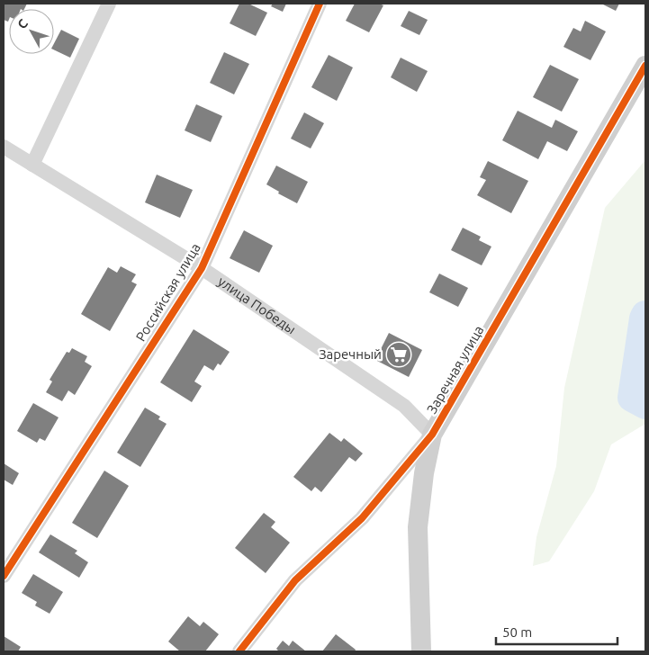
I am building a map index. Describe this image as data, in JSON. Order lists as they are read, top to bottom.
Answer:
{
  "streets": {
    "street": ["Российская улица", "улица Победы", "Заречная улица"]
  },
  "crossings": [
    ["Российская улица", "улица Победы"],
    ["улица Победы", "Заречная улица"]
  ],
  "places": {
    "supermarket": ["Заречный"]
  },
  "scale_bar": "50 m",
  "north": "top left"
}
